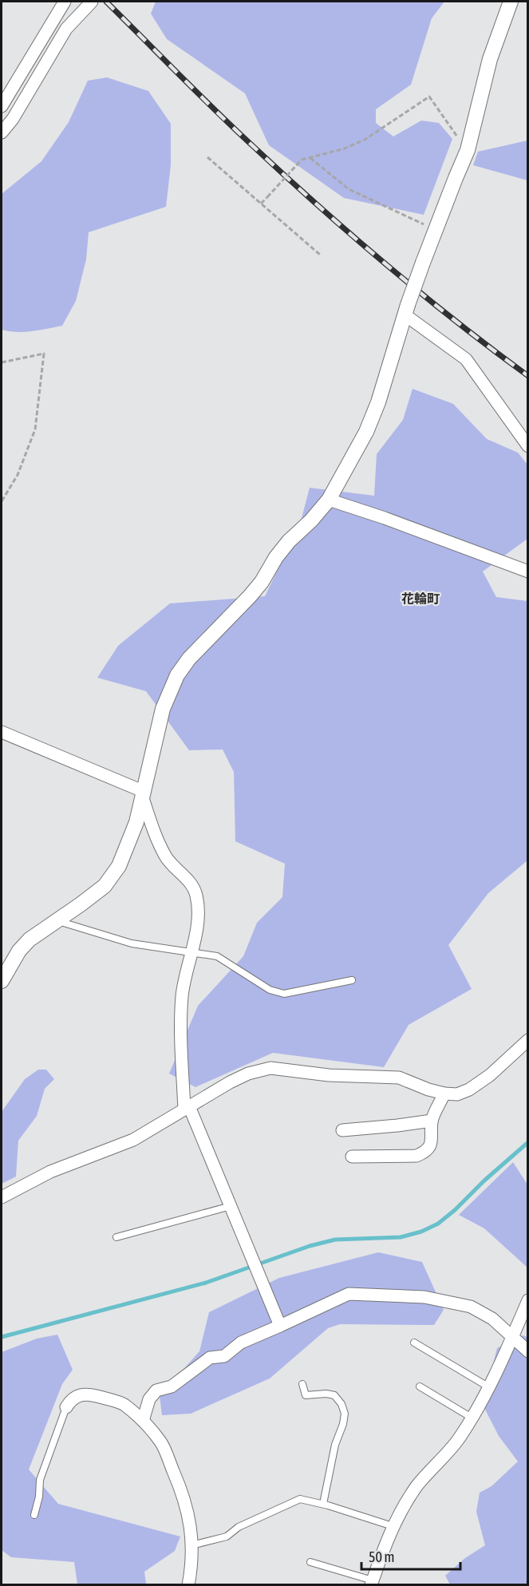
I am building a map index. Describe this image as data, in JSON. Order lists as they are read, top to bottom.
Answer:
{
  "districts": ["花輪町"],
  "scale_bar": "50 m"
}
